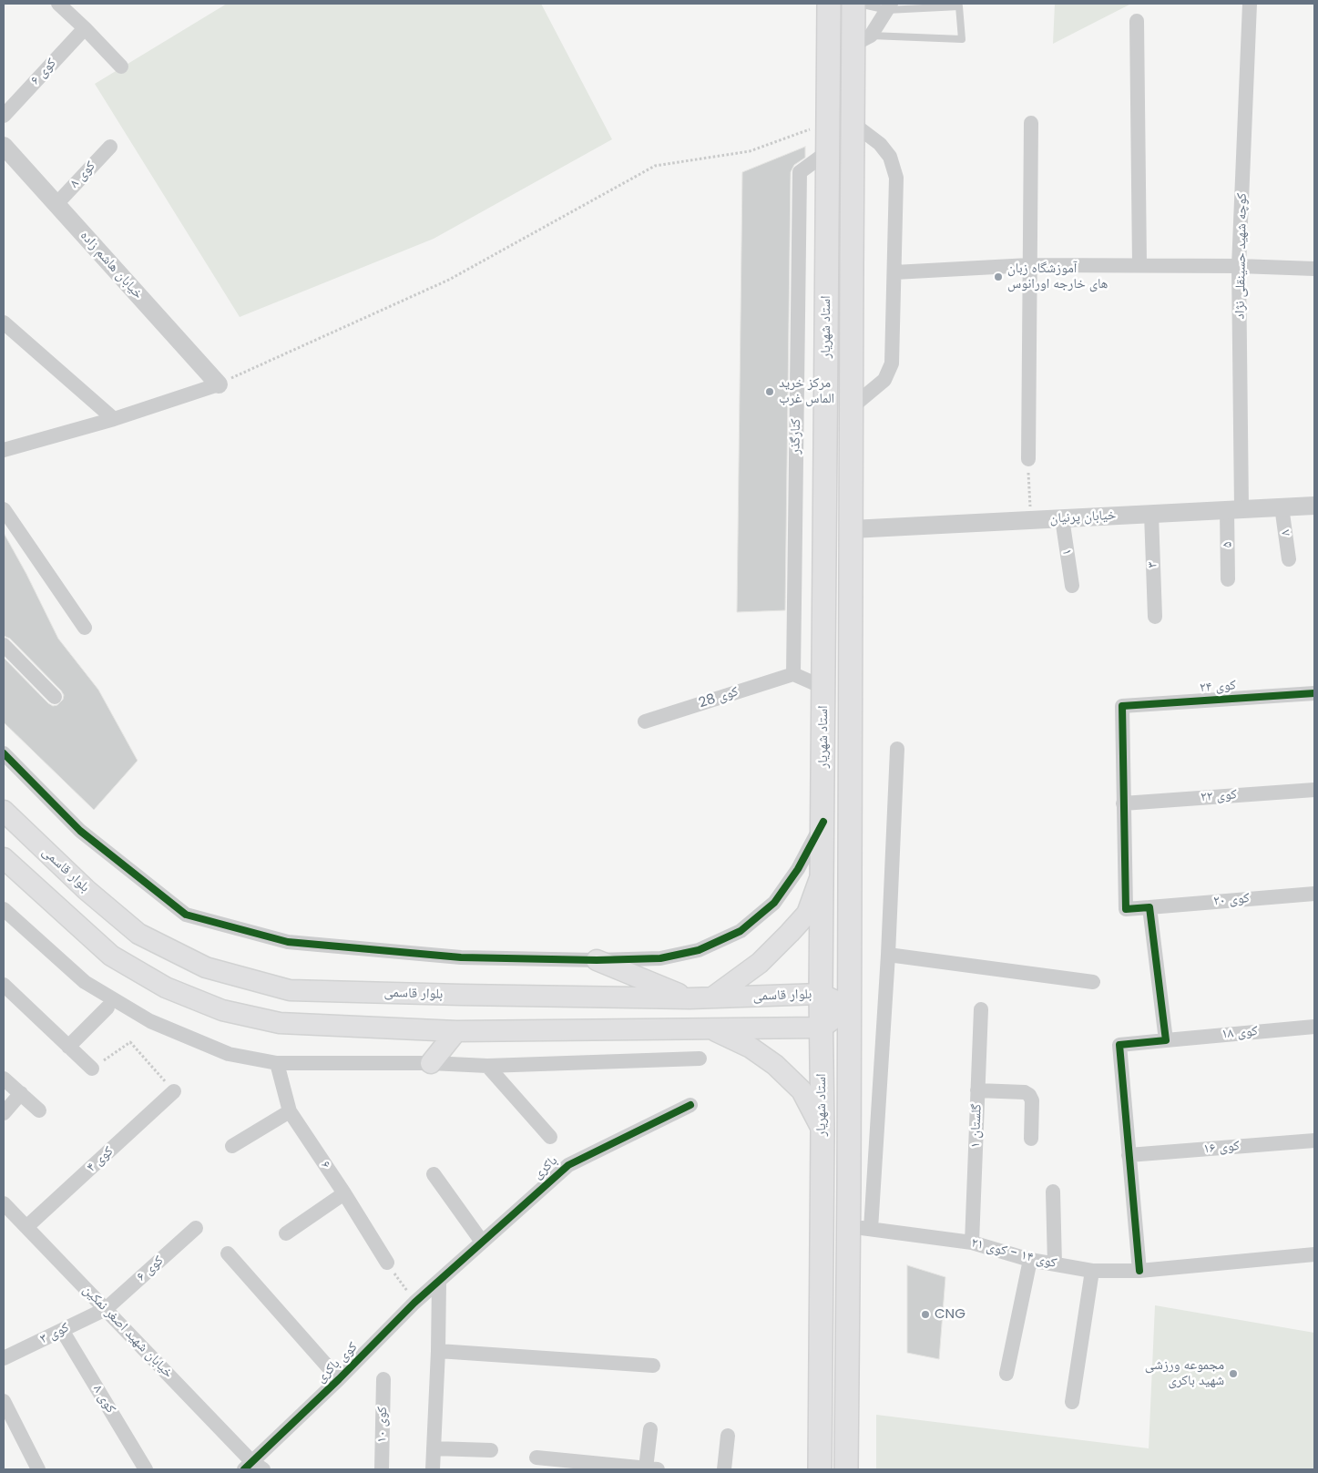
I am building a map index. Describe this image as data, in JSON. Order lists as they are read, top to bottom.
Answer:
{
  "streets": {
    "main road": ["استاد شهریار", "بلوار قاسمی"],
    "street": [
      "کوی ۶",
      "کوی ۸",
      "کوچه شهید حسینقلی نژاد",
      "خیابان هاشم زاده",
      "کنارگذر",
      "خیابان پرنیان",
      "۷",
      "۵",
      "۱",
      "۳",
      "کوی ۲۴",
      "کوی 28",
      "کوی ۲۲",
      "کوی ۲۰",
      "کوی ۱۸",
      "۱ گلستان",
      "کوی ۱۶",
      "کوی ۴",
      "۶",
      "باکری",
      "کوی ۱۴ - کوی ۲۱",
      "خیابان شهید اصغر نمکین",
      "کوی ۳",
      "کوی باکری",
      "کوی ۱۰"
    ]
  },
  "crossings": [
    ["کوی ۶", "خیابان شهید اصغر نمکین"],
    ["کوی ۶", "کوی ۳"],
    ["کوی ۸", "خیابان هاشم زاده"],
    ["کوی ۸", "کوی ۳"],
    ["کوچه شهید حسینقلی نژاد", "خیابان پرنیان"],
    ["کوچه شهید حسینقلی نژاد", "۵"],
    ["استاد شهریار", "کنارگذر"],
    ["استاد شهریار", "خیابان پرنیان"],
    ["استاد شهریار", "بلوار قاسمی"],
    ["استاد شهریار", "کوی ۱۴ - کوی ۲۱"],
    ["کنارگذر", "کوی 28"],
    ["خیابان پرنیان", "۷"],
    ["خیابان پرنیان", "۵"],
    ["خیابان پرنیان", "۱"],
    ["خیابان پرنیان", "۳"],
    ["کوی ۲۴", "کوی ۲۲"],
    ["کوی ۲۴", "کوی ۲۰"],
    ["کوی ۲۲", "کوی ۲۰"],
    ["کوی ۱۸", "کوی ۱۶"],
    ["۱ گلستان", "کوی ۱۴ - کوی ۲۱"],
    ["کوی ۴", "خیابان شهید اصغر نمکین"],
    ["باکری", "کوی باکری"],
    ["خیابان شهید اصغر نمکین", "کوی ۳"],
    ["خیابان شهید اصغر نمکین", "کوی باکری"]
  ],
  "places": [
    "آموزشگاه زبان های خارجه اورانوس",
    "مرکز خرید الماس غرب",
    "CNG",
    "مجموعه ورزشی شهید باکری"
  ]
}
